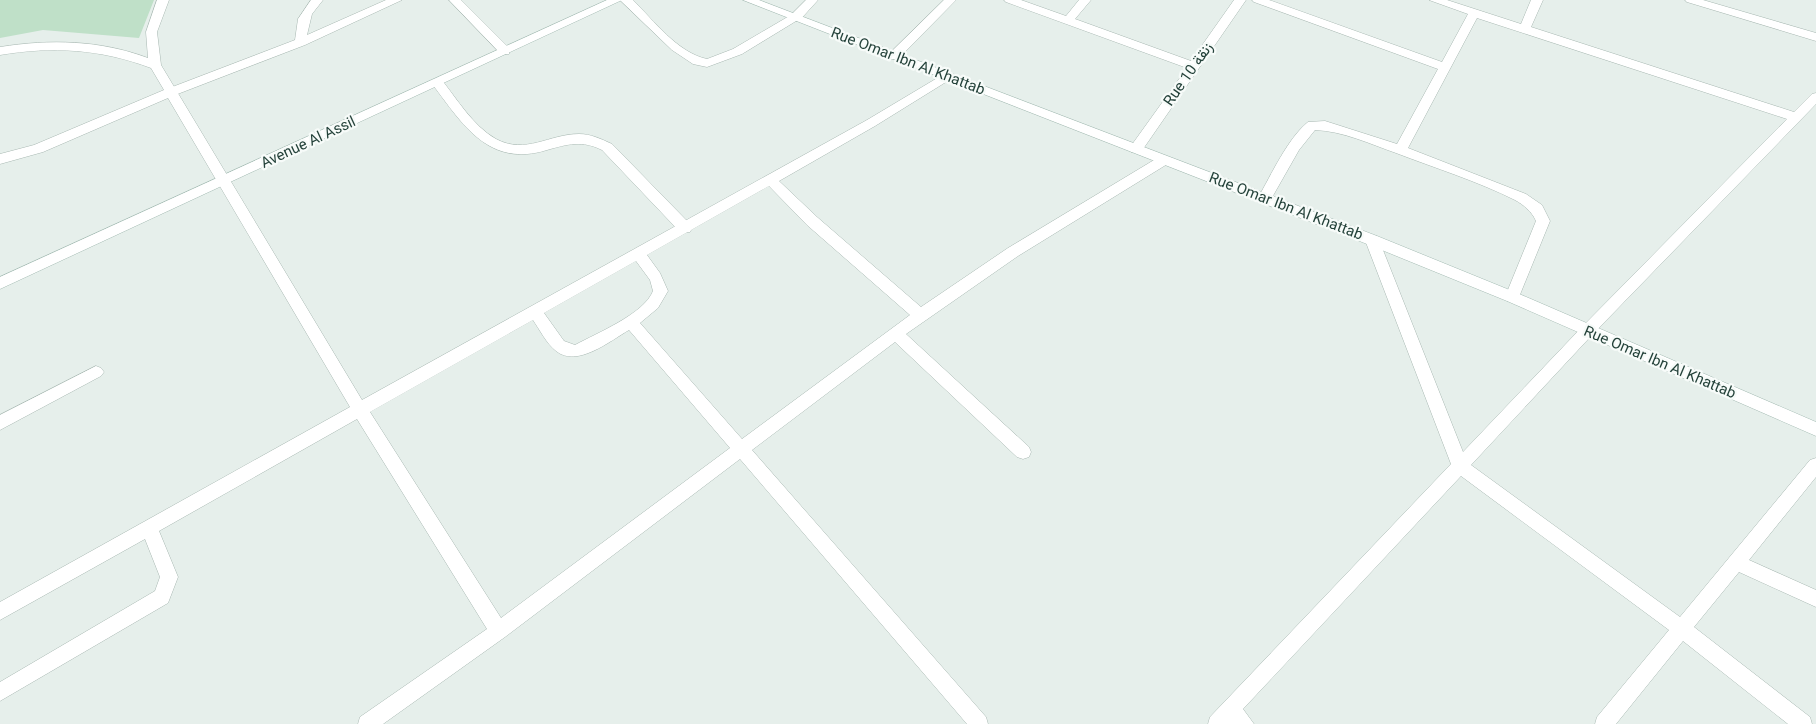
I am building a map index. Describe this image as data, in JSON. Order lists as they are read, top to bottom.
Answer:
{
  "streets": {
    "street": ["Rue Omar Ibn Al Khattab", "Rue 10 زنقة", "Avenue Al Assil"]
  },
  "crossings": [
    ["Rue Omar Ibn Al Khattab", "Rue 10 زنقة"]
  ]
}
